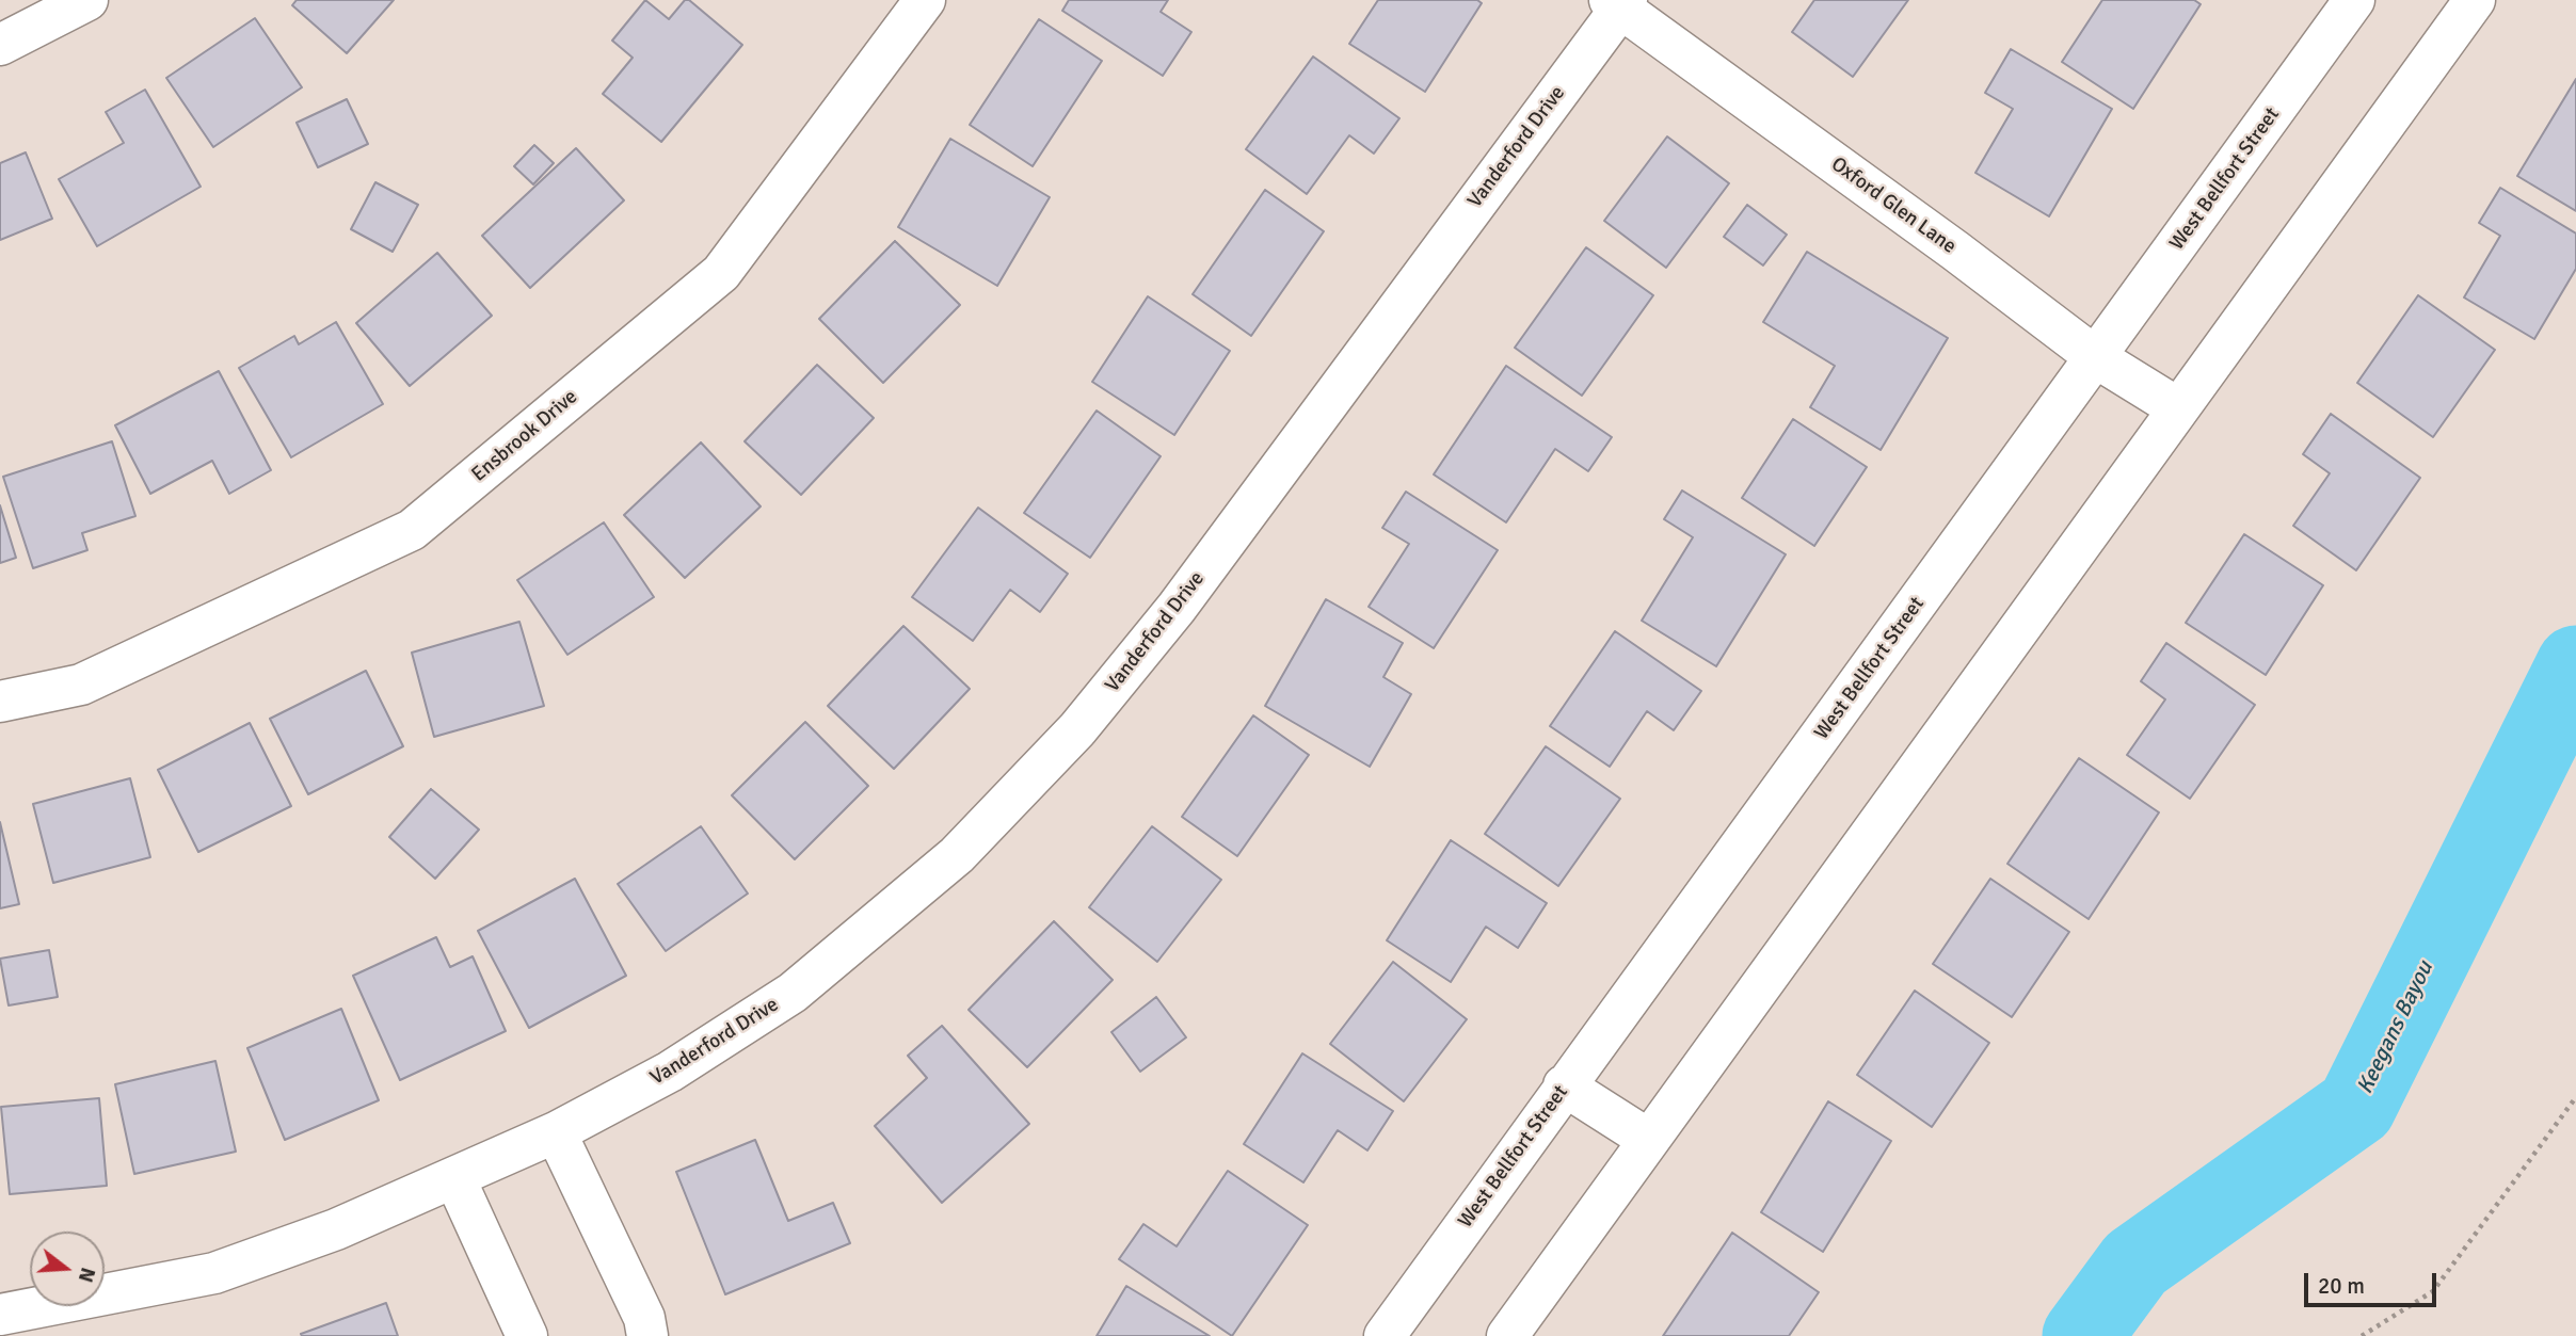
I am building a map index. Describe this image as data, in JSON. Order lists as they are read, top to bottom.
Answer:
{
  "streets": {
    "street": [
      "Vanderford Drive",
      "West Bellfort Street",
      "Oxford Glen Lane",
      "Ensbrook Drive"
    ]
  },
  "crossings": [
    ["Vanderford Drive", "Oxford Glen Lane"],
    ["West Bellfort Street", "Oxford Glen Lane"]
  ],
  "water": ["Keegans Bayou"],
  "scale_bar": "20 m",
  "north": "right"
}
